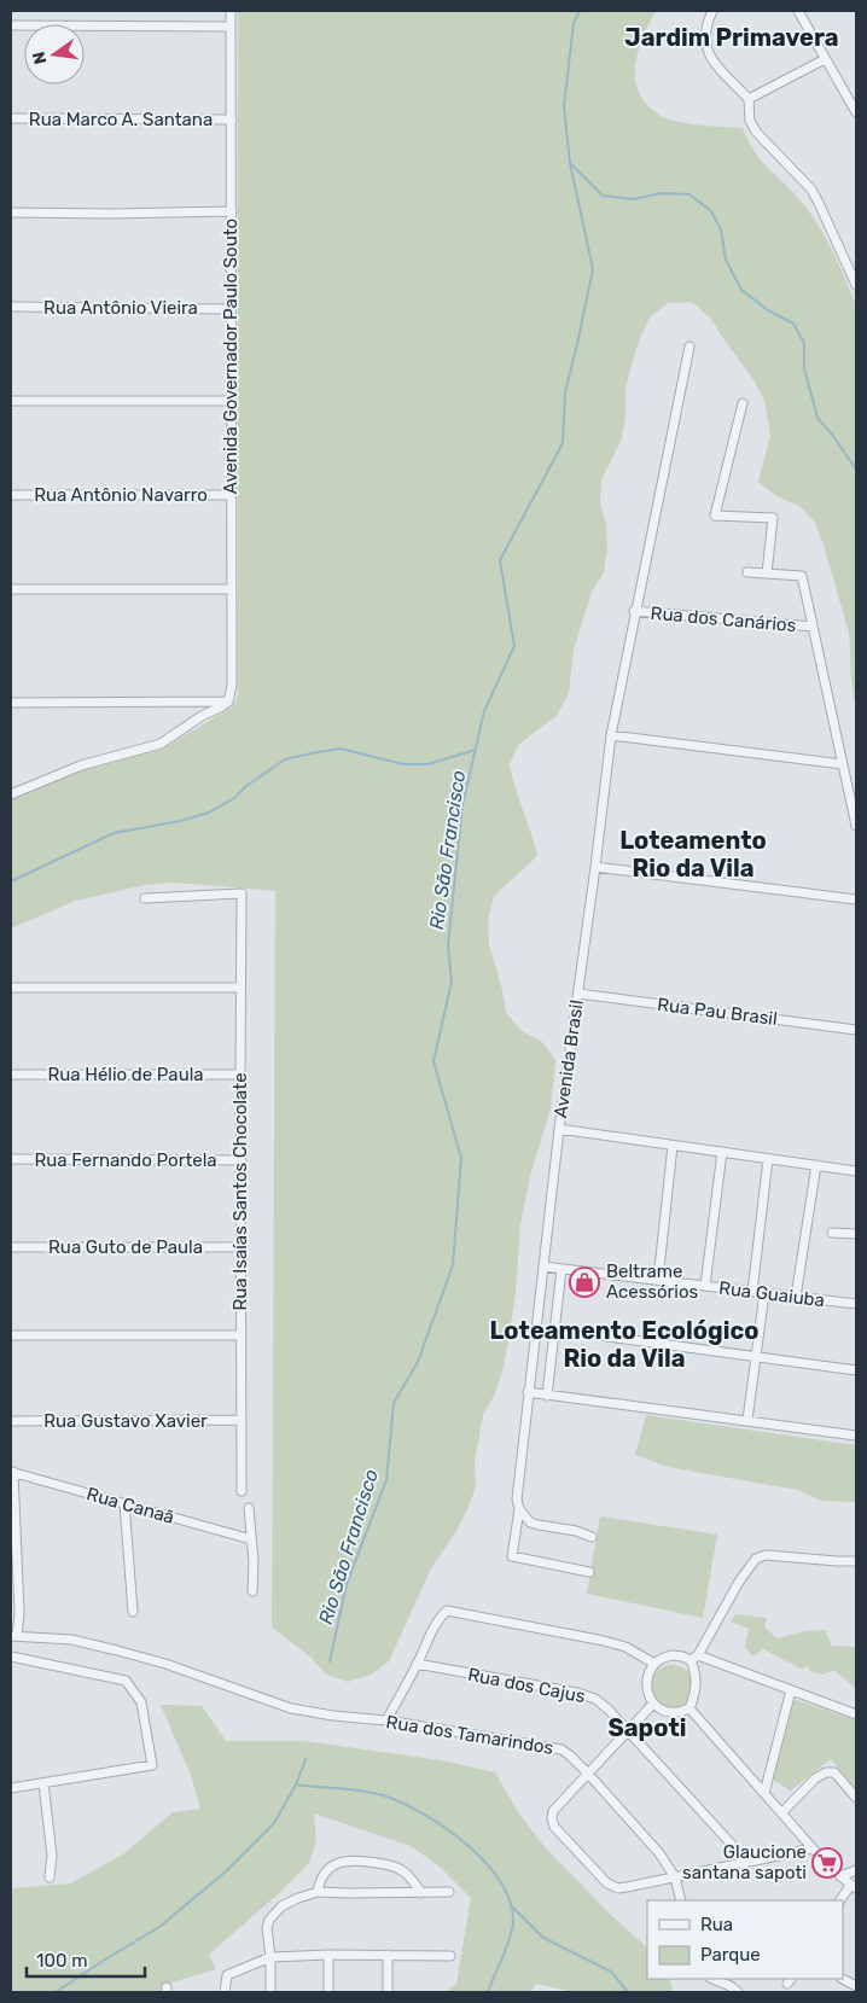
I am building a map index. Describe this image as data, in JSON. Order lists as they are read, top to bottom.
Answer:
{
  "streets": {
    "street": [
      "Rua Marco A. Santana",
      "Rua Antônio Vieira",
      "Avenida Governador Paulo Souto",
      "Rua Antônio Navarro",
      "Rua dos Canários",
      "Rua Pau Brasil",
      "Avenida Brasil",
      "Rua Hélio de Paula",
      "Rua Fernando Portela",
      "Rua Isaías Santos Chocolate",
      "Rua Guto de Paula",
      "Rua Guaiuba",
      "Rua Gustavo Xavier",
      "Rua Canaã",
      "Rua dos Cajus",
      "Rua dos Tamarindos"
    ]
  },
  "crossings": [
    ["Rua Marco A. Santana", "Avenida Governador Paulo Souto"],
    ["Rua Antônio Vieira", "Avenida Governador Paulo Souto"],
    ["Avenida Governador Paulo Souto", "Rua Antônio Navarro"],
    ["Rua dos Canários", "Avenida Brasil"],
    ["Rua Pau Brasil", "Avenida Brasil"],
    ["Avenida Brasil", "Rua Guaiuba"],
    ["Rua Hélio de Paula", "Rua Isaías Santos Chocolate"],
    ["Rua Fernando Portela", "Rua Isaías Santos Chocolate"],
    ["Rua Isaías Santos Chocolate", "Rua Guto de Paula"],
    ["Rua Isaías Santos Chocolate", "Rua Gustavo Xavier"]
  ],
  "districts": [
    "Jardim Primavera",
    "Loteamento Rio da Vila",
    "Loteamento Ecológico Rio da Vila",
    "Sapoti"
  ],
  "water": ["Rio São Francisco"],
  "places": {
    "shop": ["Beltrame Acessórios"],
    "supermarket": ["Glaucione santana sapoti"]
  },
  "legend": ["Rua", "Parque"],
  "scale_bar": "100 m",
  "north": "left"
}
